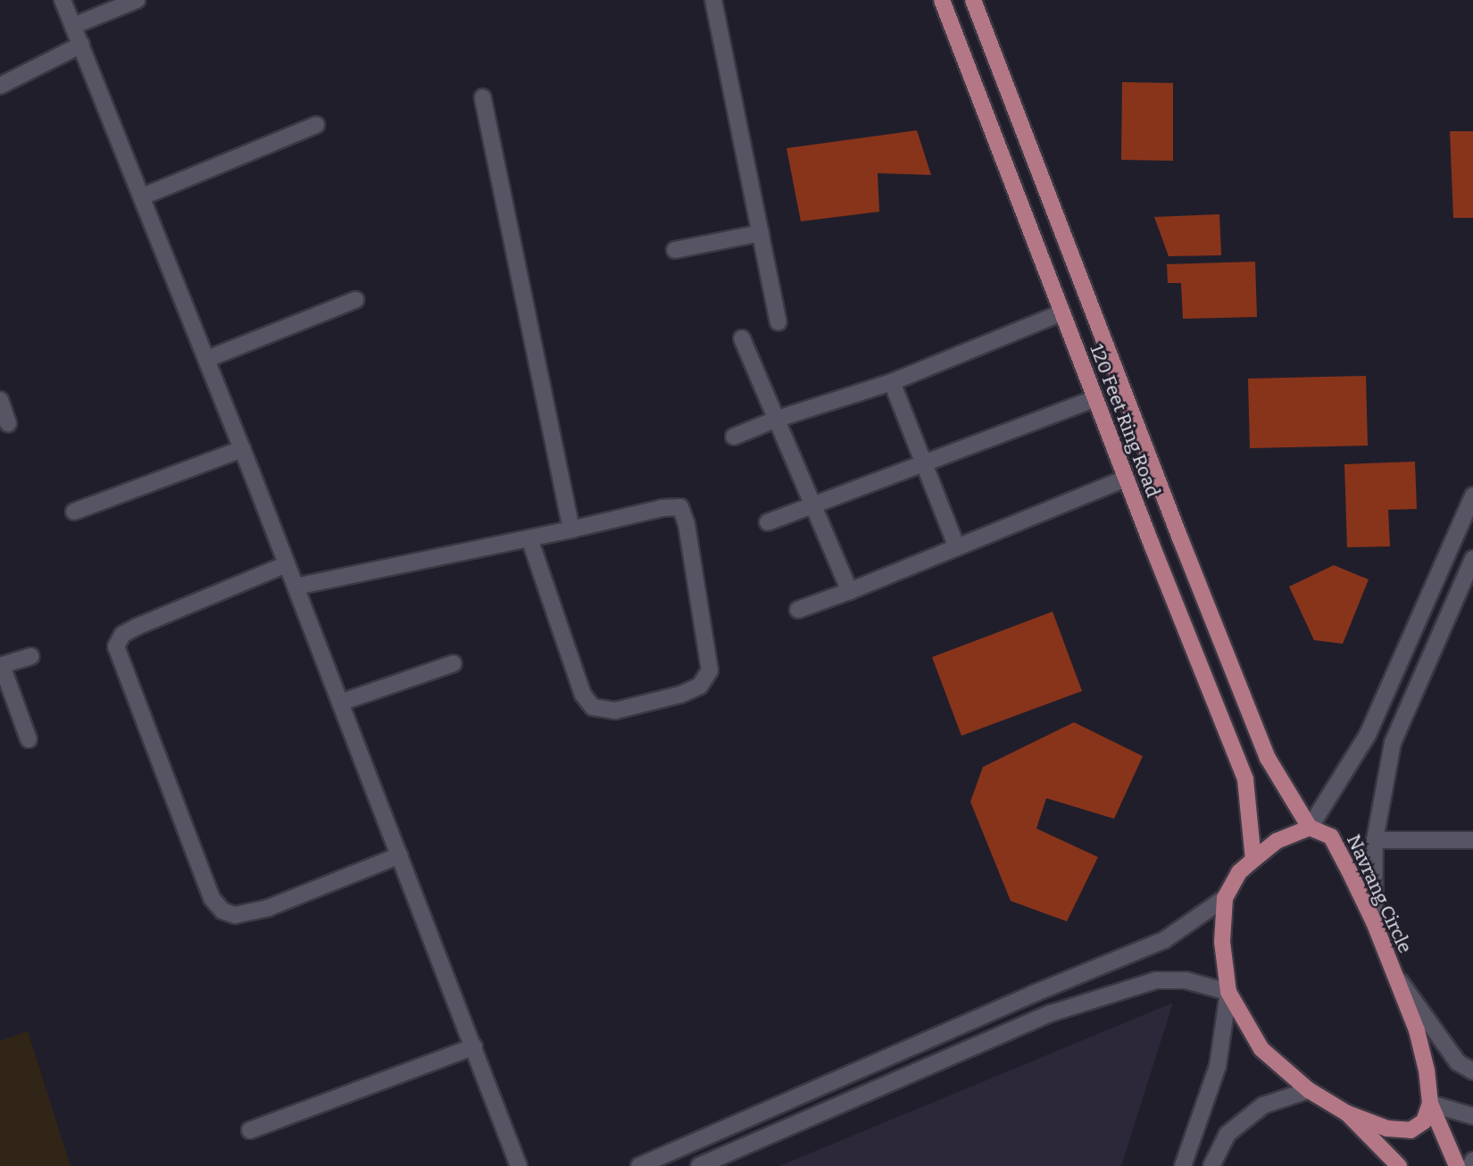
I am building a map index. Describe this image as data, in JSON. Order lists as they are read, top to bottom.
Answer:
{
  "streets": {
    "main road": ["120 Feet Ring Road", "Navrang Circle"]
  },
  "crossings": [
    ["120 Feet Ring Road", "Navrang Circle"]
  ]
}
